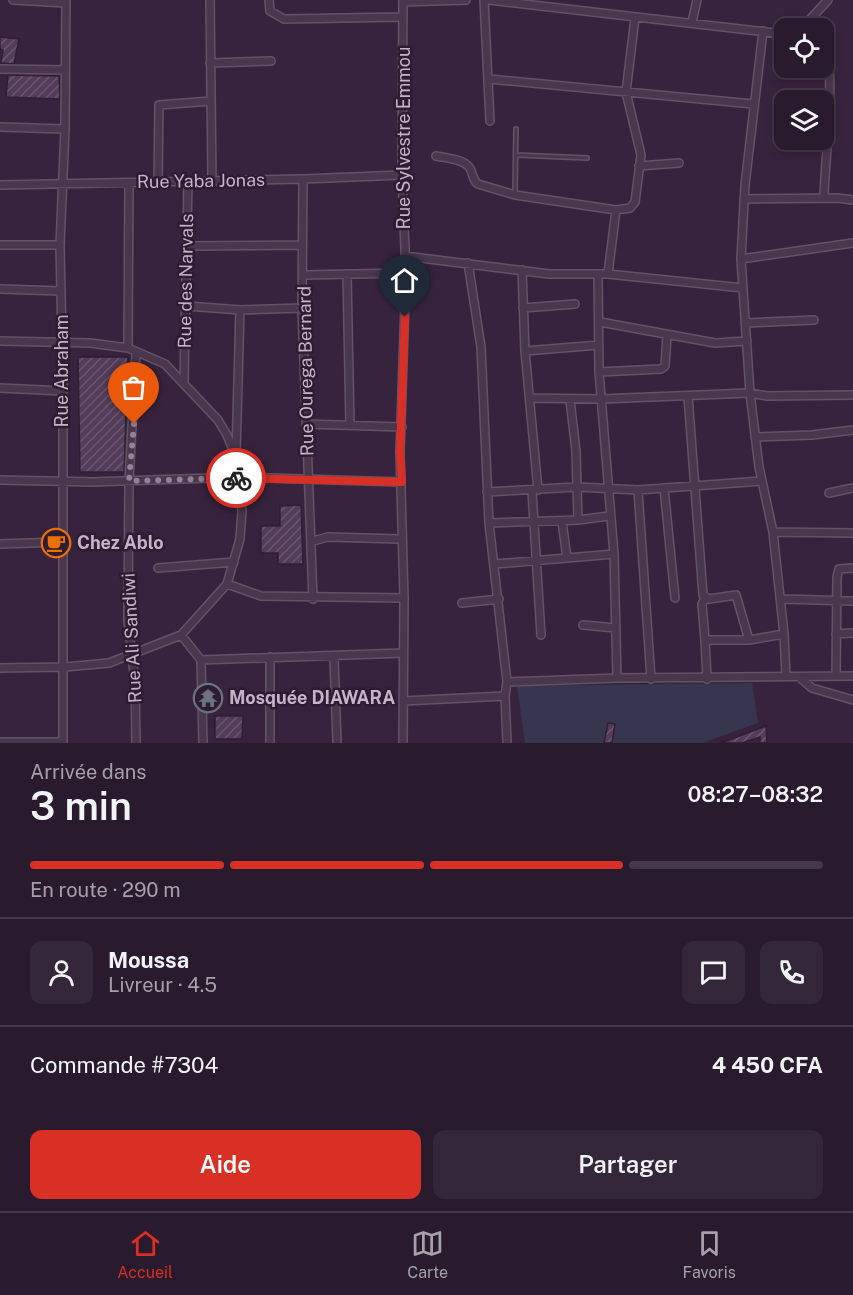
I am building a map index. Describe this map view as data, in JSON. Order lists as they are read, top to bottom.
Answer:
{
  "streets": {
    "street": [
      "Rue Sylvestre Emmou",
      "Rue Yaba Jonas",
      "Rue des Narvals",
      "Rue Abraham",
      "Rue Ourega Bernard",
      "Rue Ali Sandiwi"
    ]
  },
  "crossings": [
    ["Rue Sylvestre Emmou", "Rue Yaba Jonas"],
    ["Rue Yaba Jonas", "Rue des Narvals"],
    ["Rue Yaba Jonas", "Rue Abraham"],
    ["Rue Yaba Jonas", "Rue Ourega Bernard"]
  ],
  "places": {
    "cafe": ["Chez Ablo"],
    "temple": ["Mosquée DIAWARA"]
  },
  "page": {
    "heading": ["3 min", "Arrivée dans", "08:27–08:32"],
    "panel": [
      "Moussa",
      "Livreur · 4.5",
      "Commande #7304",
      "4 450 CFA"
    ],
    "bar": "En route · 290 m",
    "buttons": ["Aide", "Partager"],
    "tabs": ["Accueil", "Carte", "Favoris"]
  }
}
